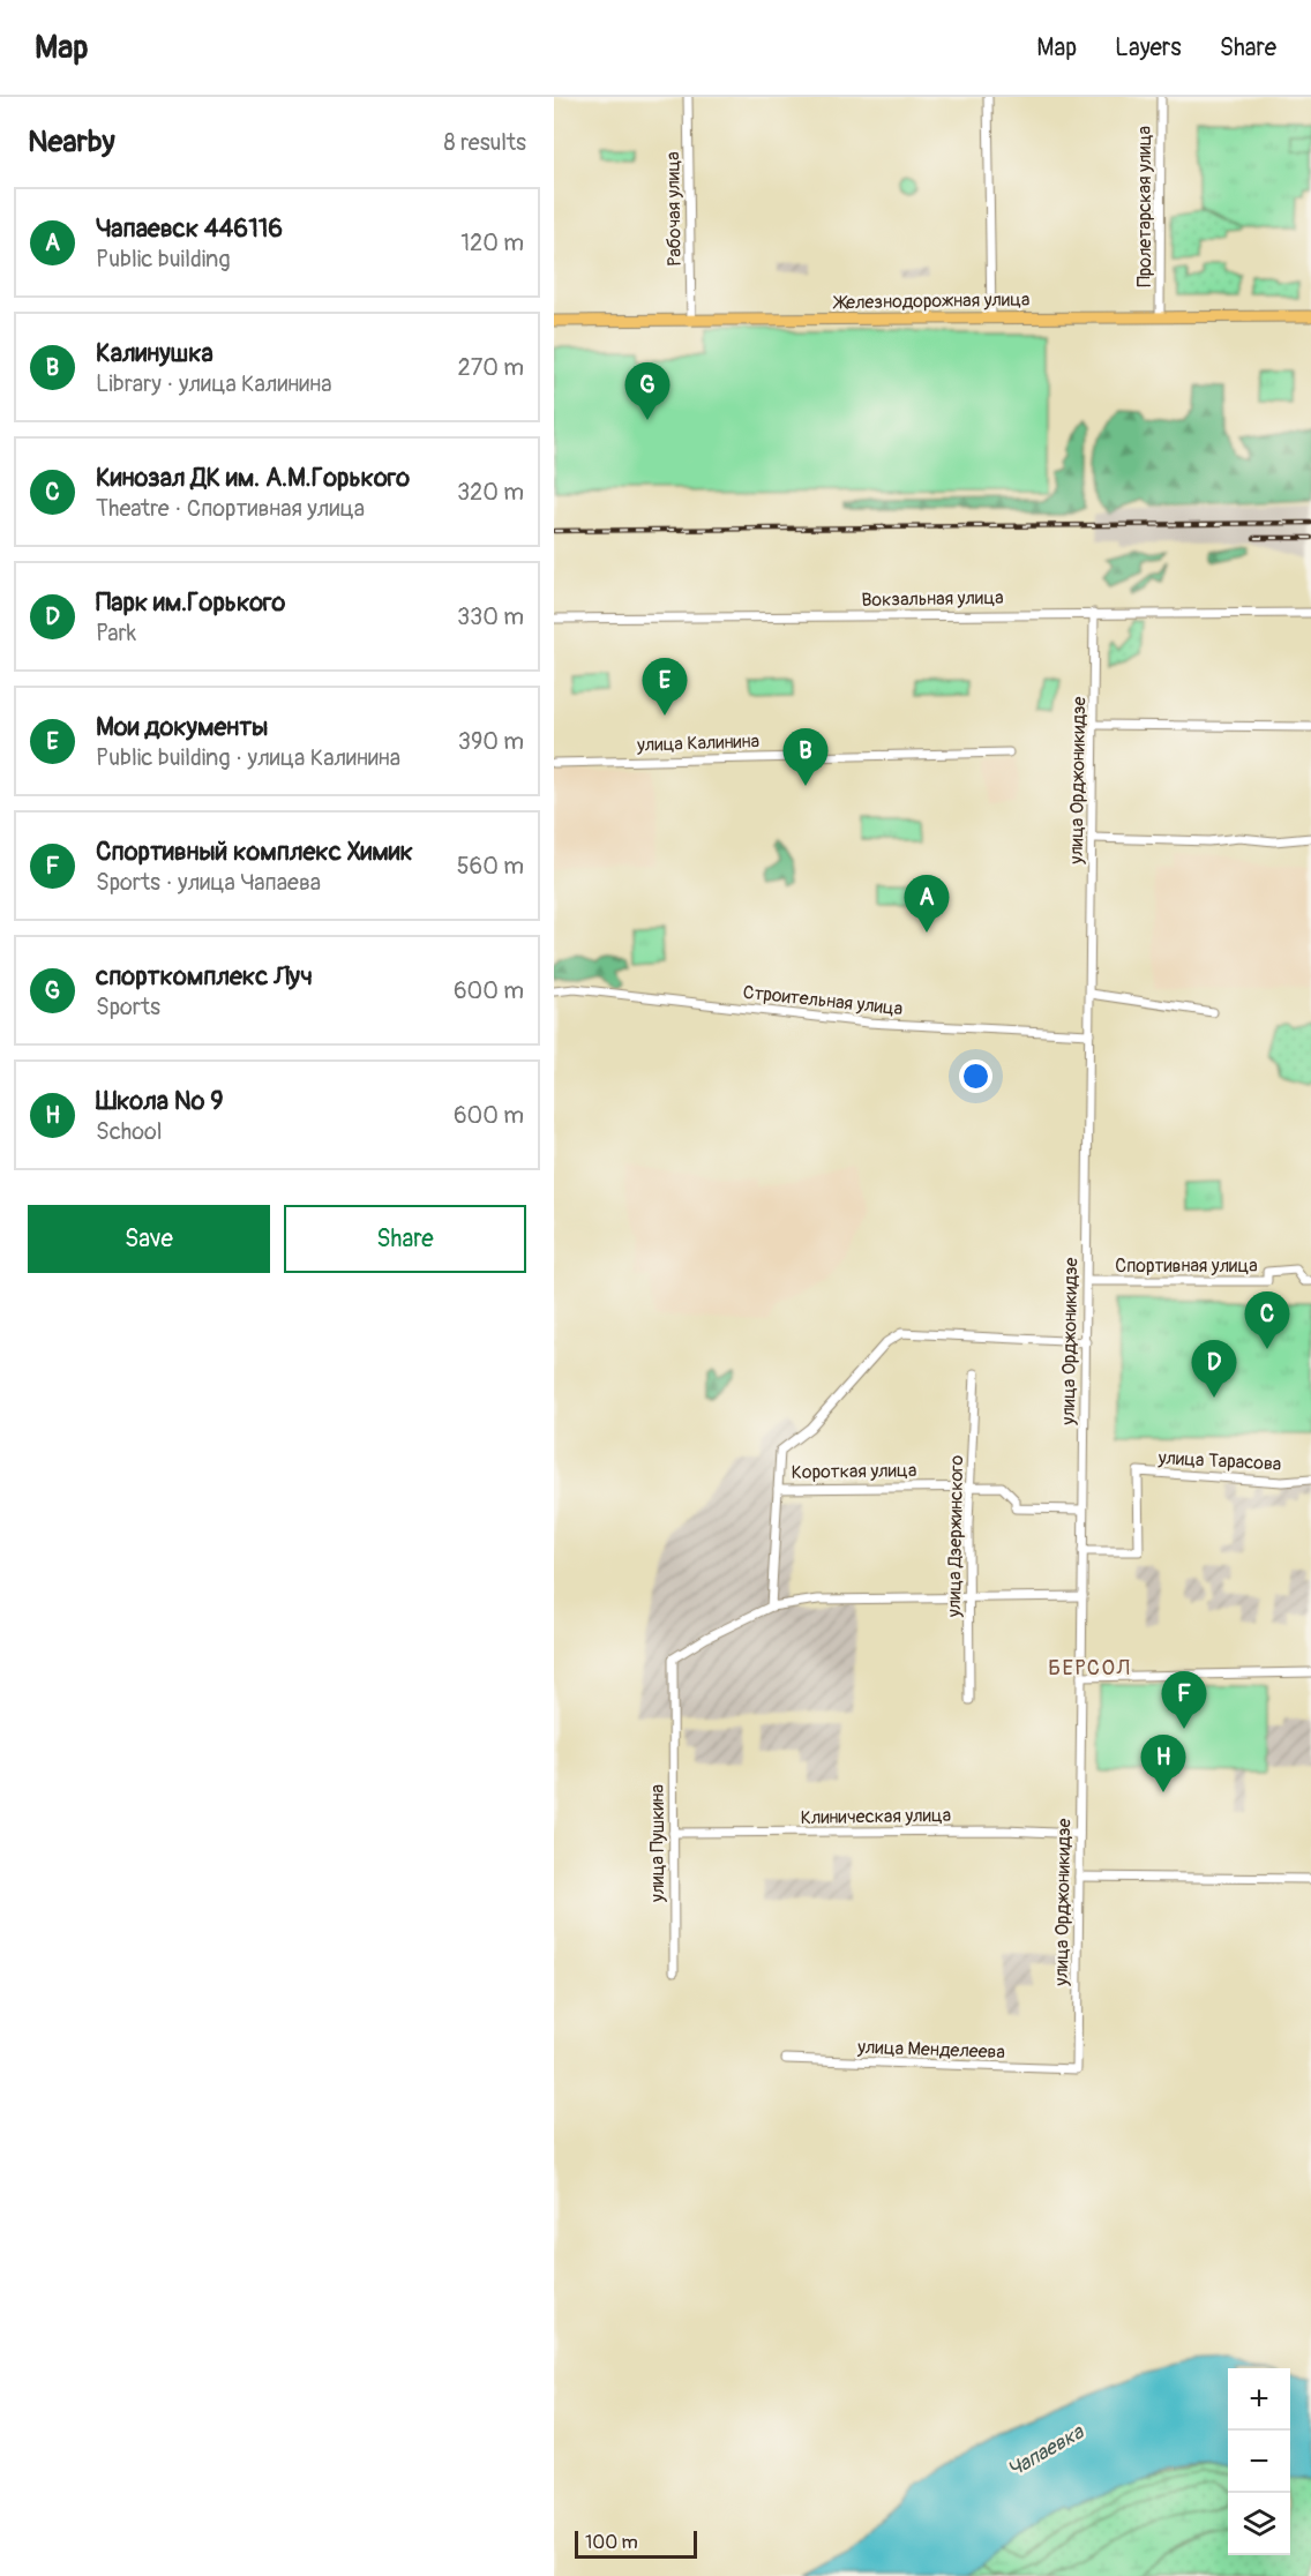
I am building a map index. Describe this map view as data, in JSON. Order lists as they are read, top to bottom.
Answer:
{
  "streets": {
    "main road": ["Железнодорожная улица"],
    "street": [
      "Пролетарская улица",
      "Рабочая улица",
      "Вокзальная улица",
      "улица Калинина",
      "улица Орджоникидзе",
      "Строительная улица",
      "Спортивная улица",
      "улица Тарасова",
      "Короткая улица",
      "улица Дзержинского",
      "Клиническая улица",
      "улица Пушкина",
      "улица Менделеева"
    ]
  },
  "crossings": [
    ["Пролетарская улица", "Железнодорожная улица"],
    ["Рабочая улица", "Железнодорожная улица"],
    ["Вокзальная улица", "улица Орджоникидзе"],
    ["улица Орджоникидзе", "Строительная улица"],
    ["улица Орджоникидзе", "Спортивная улица"],
    ["улица Орджоникидзе", "улица Тарасова"],
    ["улица Орджоникидзе", "Короткая улица"],
    ["улица Орджоникидзе", "Клиническая улица"],
    ["улица Орджоникидзе", "улица Менделеева"],
    ["Короткая улица", "улица Дзержинского"],
    ["Клиническая улица", "улица Пушкина"]
  ],
  "districts": ["БЕРСОЛ"],
  "water": ["Чапаевка"],
  "scale_bar": "100 m",
  "page": {
    "header": "Map",
    "nav": ["Map", "Layers", "Share"],
    "heading": ["Nearby", "8 results"],
    "list": [
      {
        "mark": "A",
        "name": "Чапаевск 446116",
        "note": "Public building",
        "value": "120 m"
      },
      {
        "mark": "B",
        "name": "Калинушка",
        "note": "Library · улица Калинина",
        "value": "270 m"
      },
      {
        "mark": "C",
        "name": "Кинозал ДК им. А.М.Горького",
        "note": "Theatre · Спортивная улица",
        "value": "320 m"
      },
      {
        "mark": "D",
        "name": "Парк им.Горького",
        "note": "Park",
        "value": "330 m"
      },
      {
        "mark": "E",
        "name": "Мои документы",
        "note": "Public building · улица Калинина",
        "value": "390 m"
      },
      {
        "mark": "F",
        "name": "Спортивный комплекс Химик",
        "note": "Sports · улица Чапаева",
        "value": "560 m"
      },
      {
        "mark": "G",
        "name": "спорткомплекс Луч",
        "note": "Sports",
        "value": "600 m"
      },
      {
        "mark": "H",
        "name": "Школа № 9",
        "note": "School",
        "value": "600 m"
      }
    ],
    "pins": [
      "G",
      "E",
      "B",
      "A",
      "C",
      "D",
      "F",
      "H"
    ],
    "buttons": ["Save", "Share"],
    "map_buttons": ["+", "−"],
    "scale": "100 m"
  }
}
